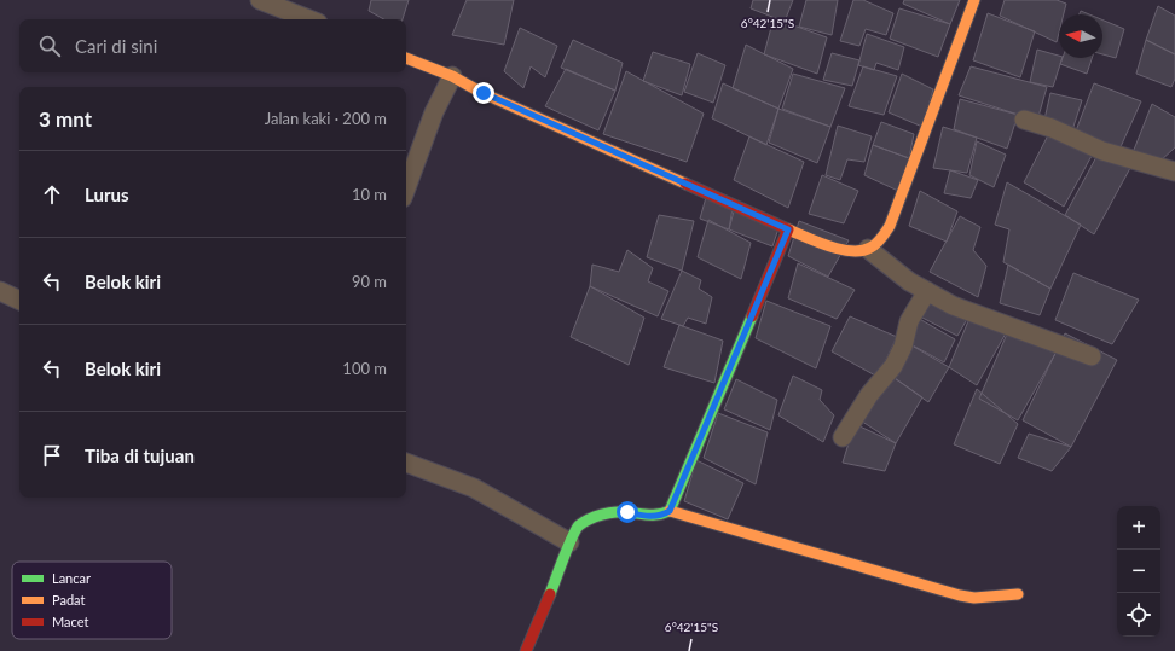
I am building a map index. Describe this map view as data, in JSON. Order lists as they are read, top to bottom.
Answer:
{
  "legend": ["Lancar", "Padat", "Macet"],
  "north": "left",
  "page": {
    "search": "Cari di sini",
    "heading": ["3 mnt", "Jalan kaki · 200 m"],
    "list": [
      ["Lurus", "10 m"],
      ["Belok kiri", "90 m"],
      ["Belok kiri", "100 m"],
      "Tiba di tujuan"
    ],
    "map_buttons": ["+", "−"]
  },
  "coordinates": ["6°42'15\"S"]
}
